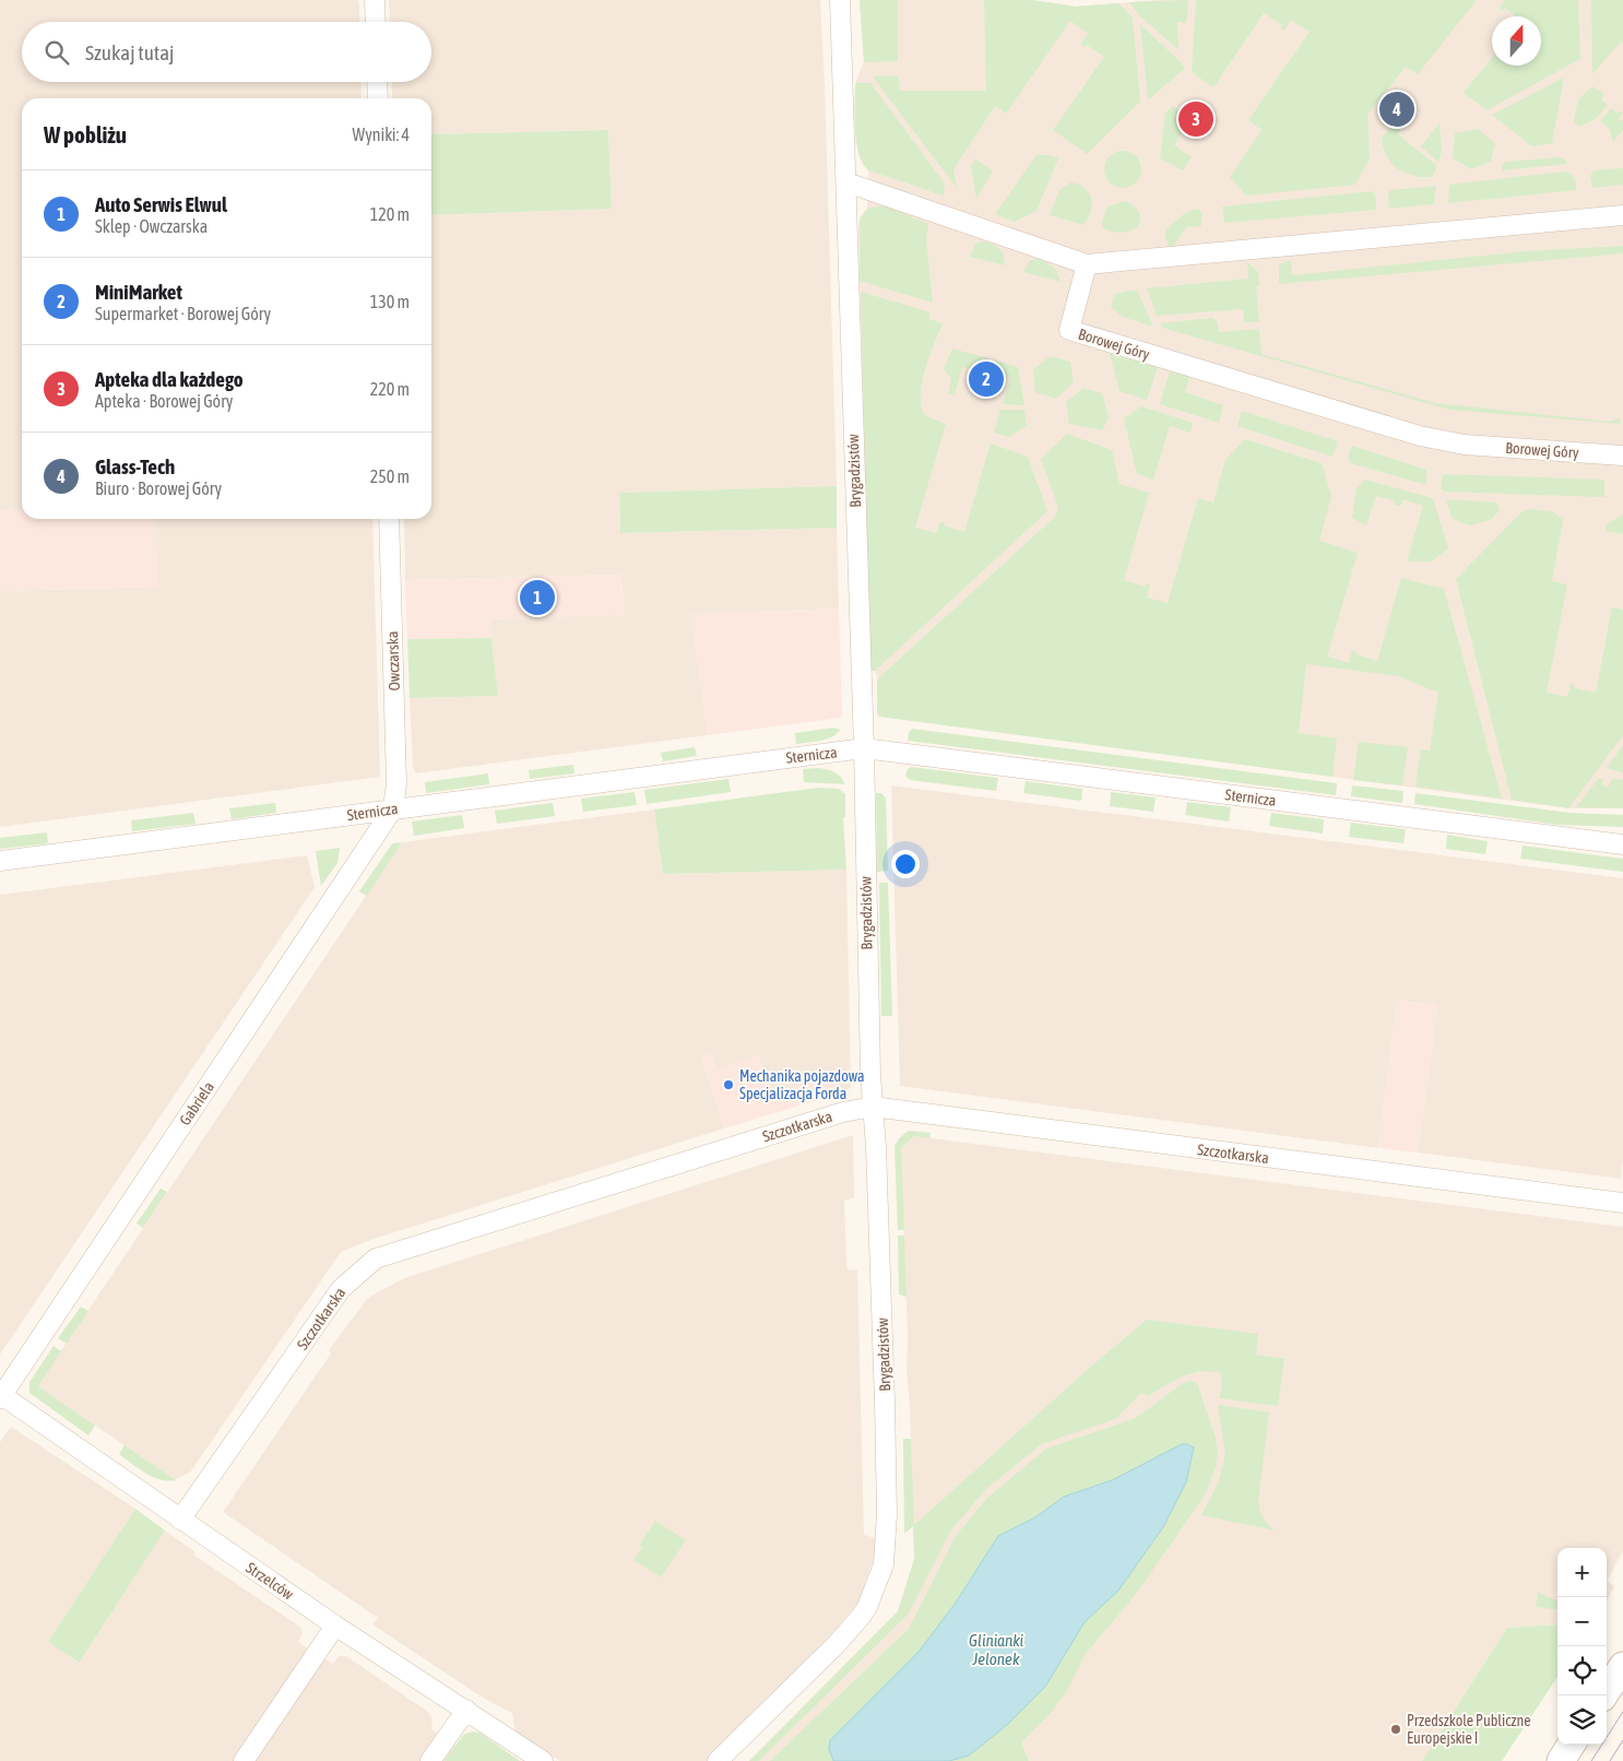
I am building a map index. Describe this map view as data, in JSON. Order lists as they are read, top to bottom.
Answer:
{
  "streets": {
    "street": [
      "Borowej Góry",
      "Brygadzistów",
      "Owczarska",
      "Sternicza",
      "Gabriela",
      "Szczotkarska",
      "Strzelców"
    ]
  },
  "crossings": [
    ["Brygadzistów", "Sternicza"],
    ["Brygadzistów", "Szczotkarska"],
    ["Owczarska", "Sternicza"],
    ["Owczarska", "Gabriela"],
    ["Sternicza", "Gabriela"],
    ["Gabriela", "Strzelców"],
    ["Szczotkarska", "Strzelców"]
  ],
  "water": ["Glinianki Jelonek"],
  "places": ["Mechanika pojazdowa Specjalizacja Forda", "Przedszkole Publiczne Europejskie I"],
  "north": "top",
  "page": {
    "search": "Szukaj tutaj",
    "pins": [
      "4",
      "3",
      "2",
      "1"
    ],
    "heading": ["W pobliżu", "Wyniki: 4"],
    "list": [
      {
        "mark": "1",
        "name": "Auto Serwis Elwul",
        "note": "Sklep · Owczarska",
        "value": "120 m"
      },
      {
        "mark": "2",
        "name": "MiniMarket",
        "note": "Supermarket · Borowej Góry",
        "value": "130 m"
      },
      {
        "mark": "3",
        "name": "Apteka dla każdego",
        "note": "Apteka · Borowej Góry",
        "value": "220 m"
      },
      {
        "mark": "4",
        "name": "Glass-Tech",
        "note": "Biuro · Borowej Góry",
        "value": "250 m"
      }
    ],
    "map_buttons": ["+", "−"]
  }
}
